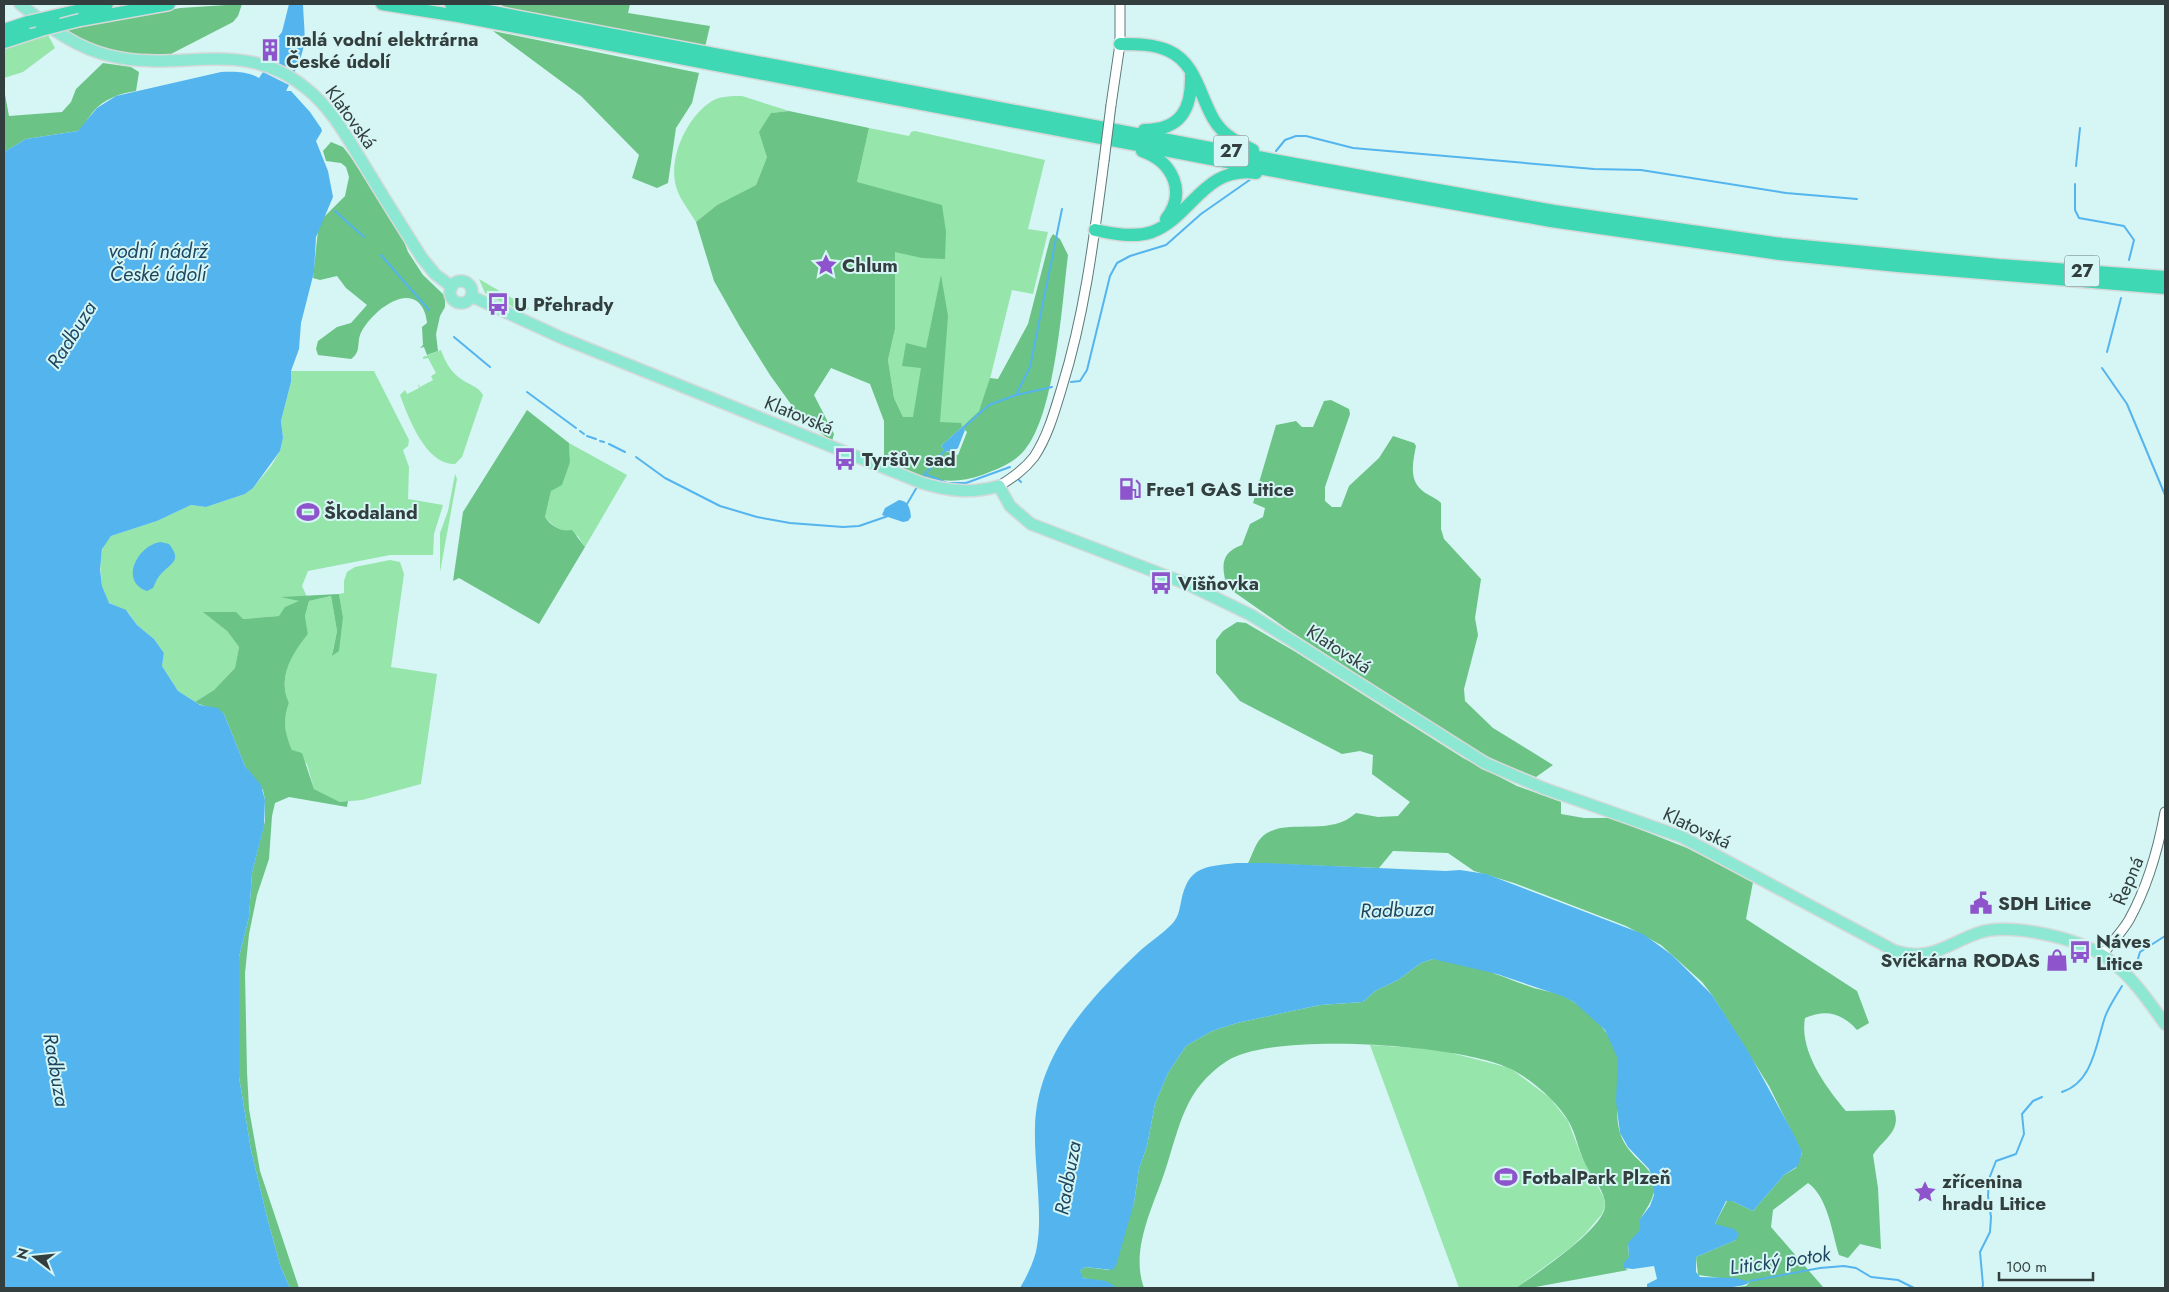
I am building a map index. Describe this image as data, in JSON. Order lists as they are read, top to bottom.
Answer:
{
  "streets": {
    "highway": ["27"],
    "main road": ["Klatovská"],
    "street": ["Řepná"]
  },
  "crossings": [
    ["Klatovská", "Řepná"]
  ],
  "water": ["vodní nádrž České údolí", "Radbuza", "Litický potok"],
  "places": {
    "building": ["malá vodní elektrárna České údolí"],
    "place": ["Chlum", "zřícenina hradu Litice"],
    "bus stop": [
      "U Přehrady",
      "Tyršův sad",
      "Višňovka",
      "Náves Litice"
    ],
    "fuel station": ["Free1 GAS Litice"],
    "sports": ["Škodaland", "FotbalPark Plzeň"],
    "public building": ["SDH Litice"],
    "shop": ["Svíčkárna RODAS"]
  },
  "scale_bar": "100 m",
  "north": "left"
}
